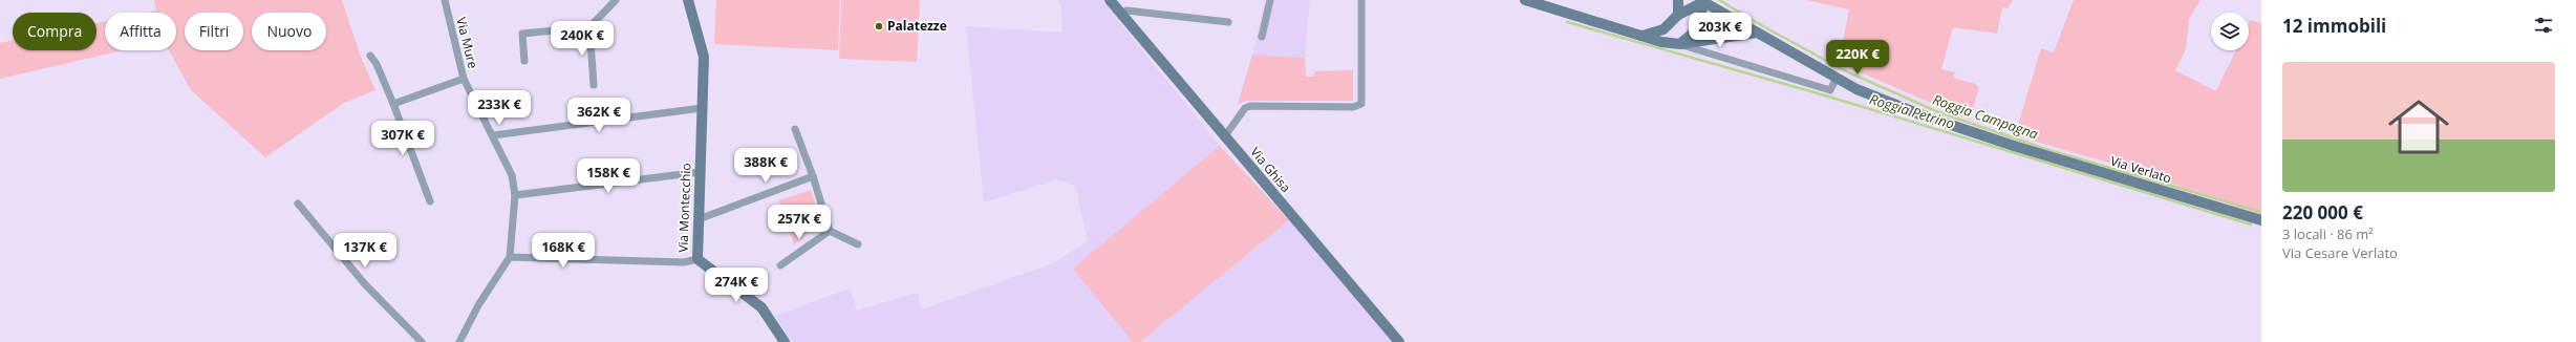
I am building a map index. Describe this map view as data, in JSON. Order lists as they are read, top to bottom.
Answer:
{
  "streets": {
    "street": [
      "Via Mure",
      "Via Ghisa",
      "Via Verlato",
      "Via Montecchio"
    ]
  },
  "crossings": [
    ["Via Mure", "Via Montecchio"]
  ],
  "water": ["Roggia Petrino", "Roggia Campagna"],
  "places": ["Palatezze"],
  "page": {
    "heading": "12 immobili",
    "price": [
      "203K €",
      "240K €",
      "220K €",
      "233K €",
      "362K €",
      "307K €",
      "388K €",
      "158K €",
      "257K €",
      "137K €",
      "168K €",
      "274K €"
    ],
    "chip": [
      "Compra",
      "Affitta",
      "Filtri",
      "Nuovo"
    ],
    "list": [
      {
        "name": "220 000 €",
        "note": "3 locali · 86 m² · Via Cesare Verlato"
      }
    ]
  }
}
